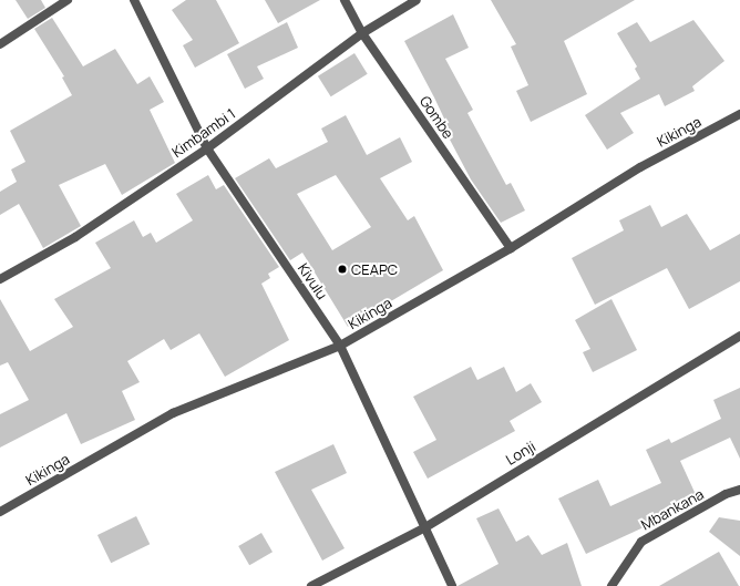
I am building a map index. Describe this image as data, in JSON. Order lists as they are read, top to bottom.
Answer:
{
  "streets": {
    "street": [
      "Gombe",
      "Kikinga",
      "Kimbambi 1",
      "Kivulu",
      "Lonji",
      "Mbankana"
    ]
  },
  "crossings": [
    ["Gombe", "Kikinga"],
    ["Gombe", "Kimbambi 1"],
    ["Kikinga", "Kivulu"],
    ["Kimbambi 1", "Kivulu"],
    ["Kivulu", "Lonji"]
  ],
  "places": ["CEAPC"]
}
